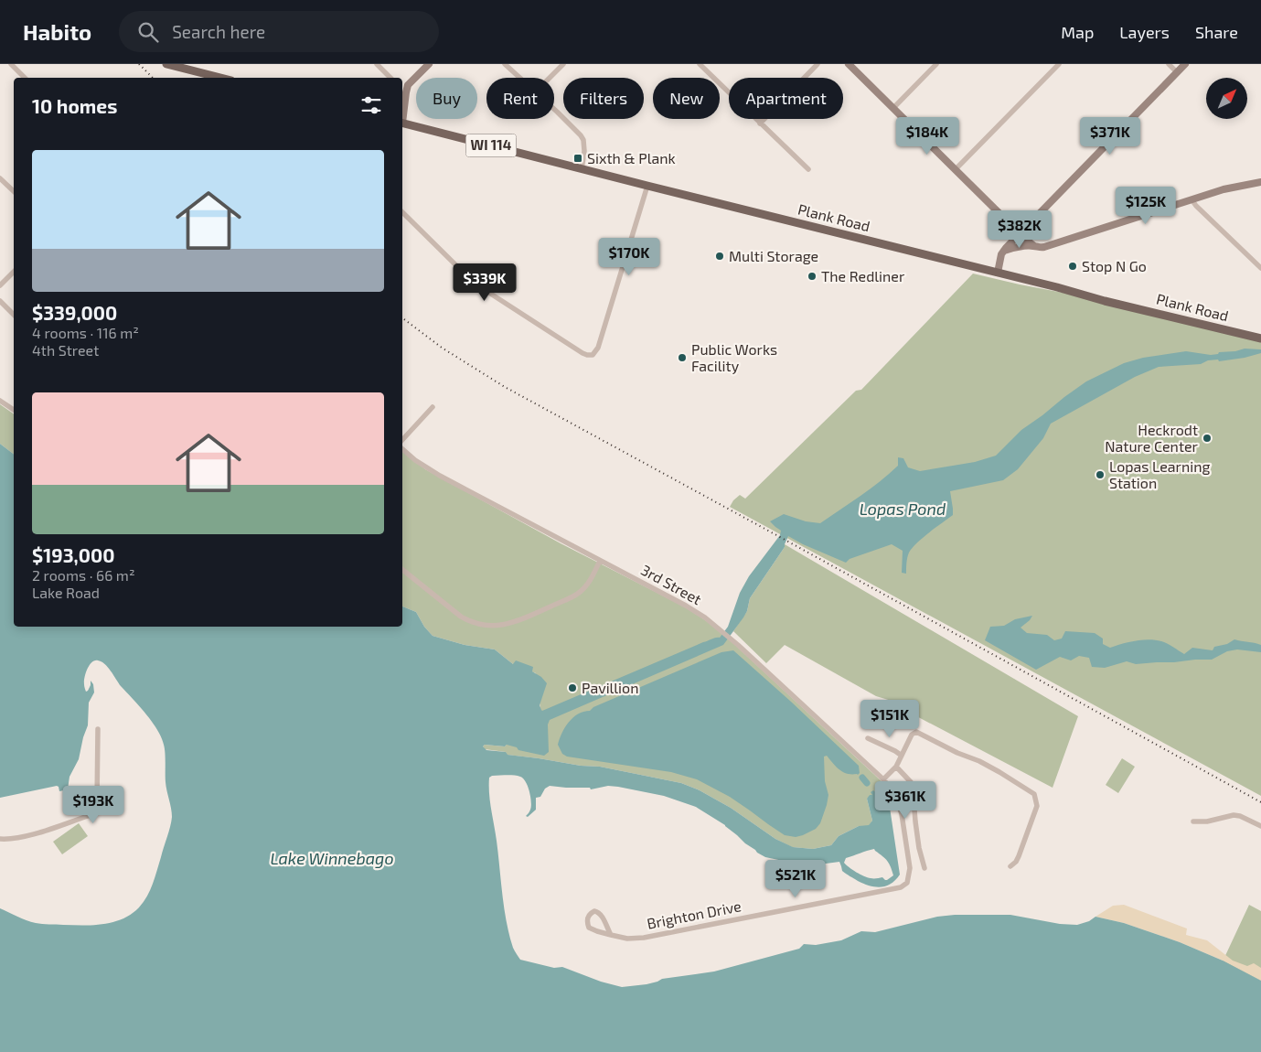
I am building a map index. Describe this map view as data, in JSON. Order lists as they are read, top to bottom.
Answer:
{
  "streets": {
    "main road": ["WI 114", "Plank Road"],
    "street": ["3rd Street", "Brighton Drive"]
  },
  "crossings": [
    ["3rd Street", "Brighton Drive"]
  ],
  "water": ["Lopas Pond", "Lake Winnebago"],
  "places": {
    "transit": ["Sixth & Plank"],
    "other": [
      "Multi Storage",
      "Stop N Go",
      "The Redliner",
      "Public Works Facility",
      "Heckrodt Nature Center",
      "Lopas Learning Station",
      "Pavillion"
    ]
  },
  "north": "top right",
  "page": {
    "header": "Habito",
    "search": "Search here",
    "nav": ["Map", "Layers", "Share"],
    "chip": [
      "Buy",
      "Rent",
      "Filters",
      "New",
      "Apartment"
    ],
    "heading": "10 homes",
    "price": [
      "$184K",
      "$371K",
      "$125K",
      "$382K",
      "$170K",
      "$339K",
      "$151K",
      "$361K",
      "$193K",
      "$521K"
    ],
    "list": [
      {
        "name": "$339,000",
        "note": "4 rooms · 116 m² · 4th Street"
      },
      {
        "name": "$193,000",
        "note": "2 rooms · 66 m² · Lake Road"
      }
    ]
  }
}
